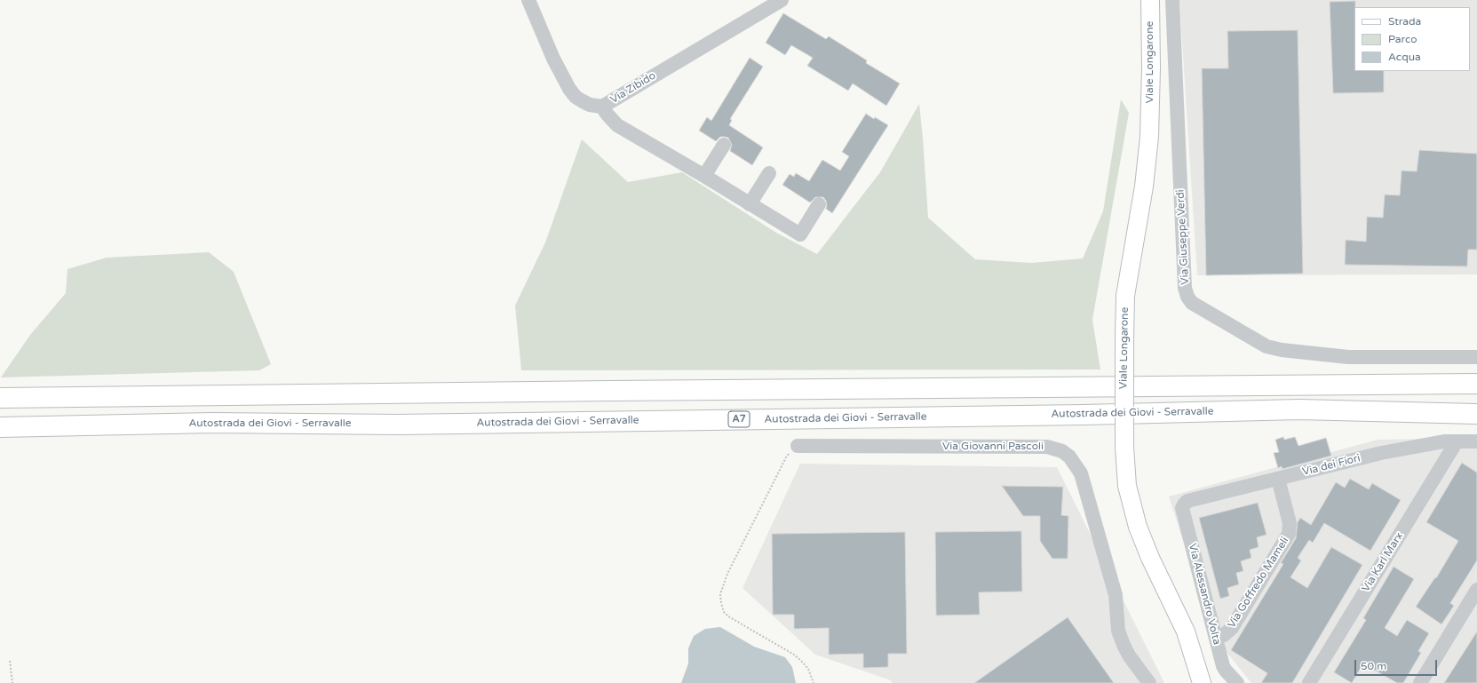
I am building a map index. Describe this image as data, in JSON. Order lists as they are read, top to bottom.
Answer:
{
  "streets": {
    "highway": ["Autostrada dei Giovi - Serravalle", "A7"],
    "main road": ["Viale Longarone"],
    "street": [
      "Via Zibido",
      "Via Giuseppe Verdi",
      "Via Giovanni Pascoli",
      "Via dei Fiori",
      "Via Karl Marx",
      "Via Goffredo Mameli",
      "Via Alessandro Volta"
    ]
  },
  "crossings": [
    ["Via dei Fiori", "Via Karl Marx"],
    ["Via dei Fiori", "Via Goffredo Mameli"],
    ["Via dei Fiori", "Via Alessandro Volta"],
    ["Via Goffredo Mameli", "Via Alessandro Volta"]
  ],
  "legend": ["Strada", "Parco", "Acqua"],
  "scale_bar": "50 m"
}
